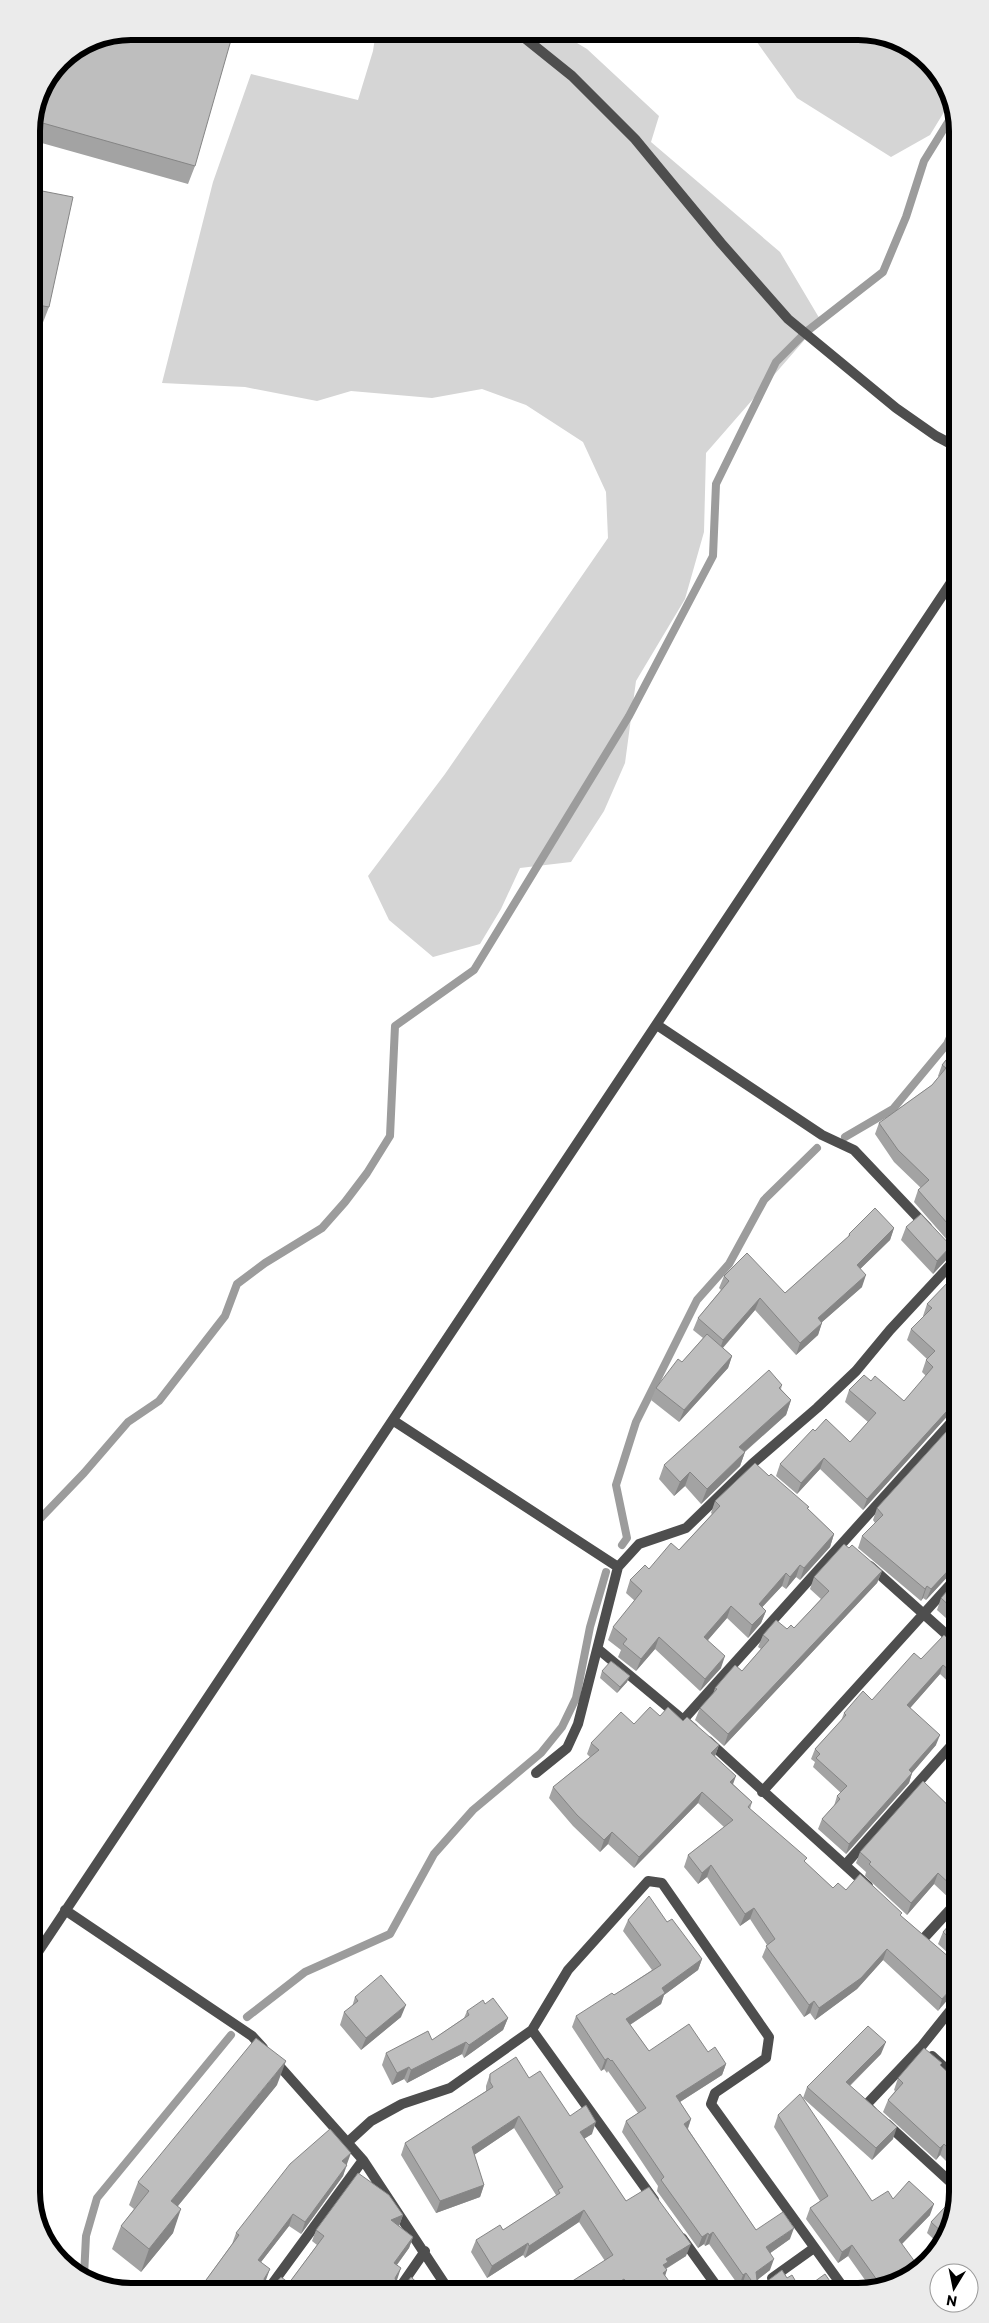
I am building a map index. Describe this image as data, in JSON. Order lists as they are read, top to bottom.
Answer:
{
  "north": "bottom"
}
